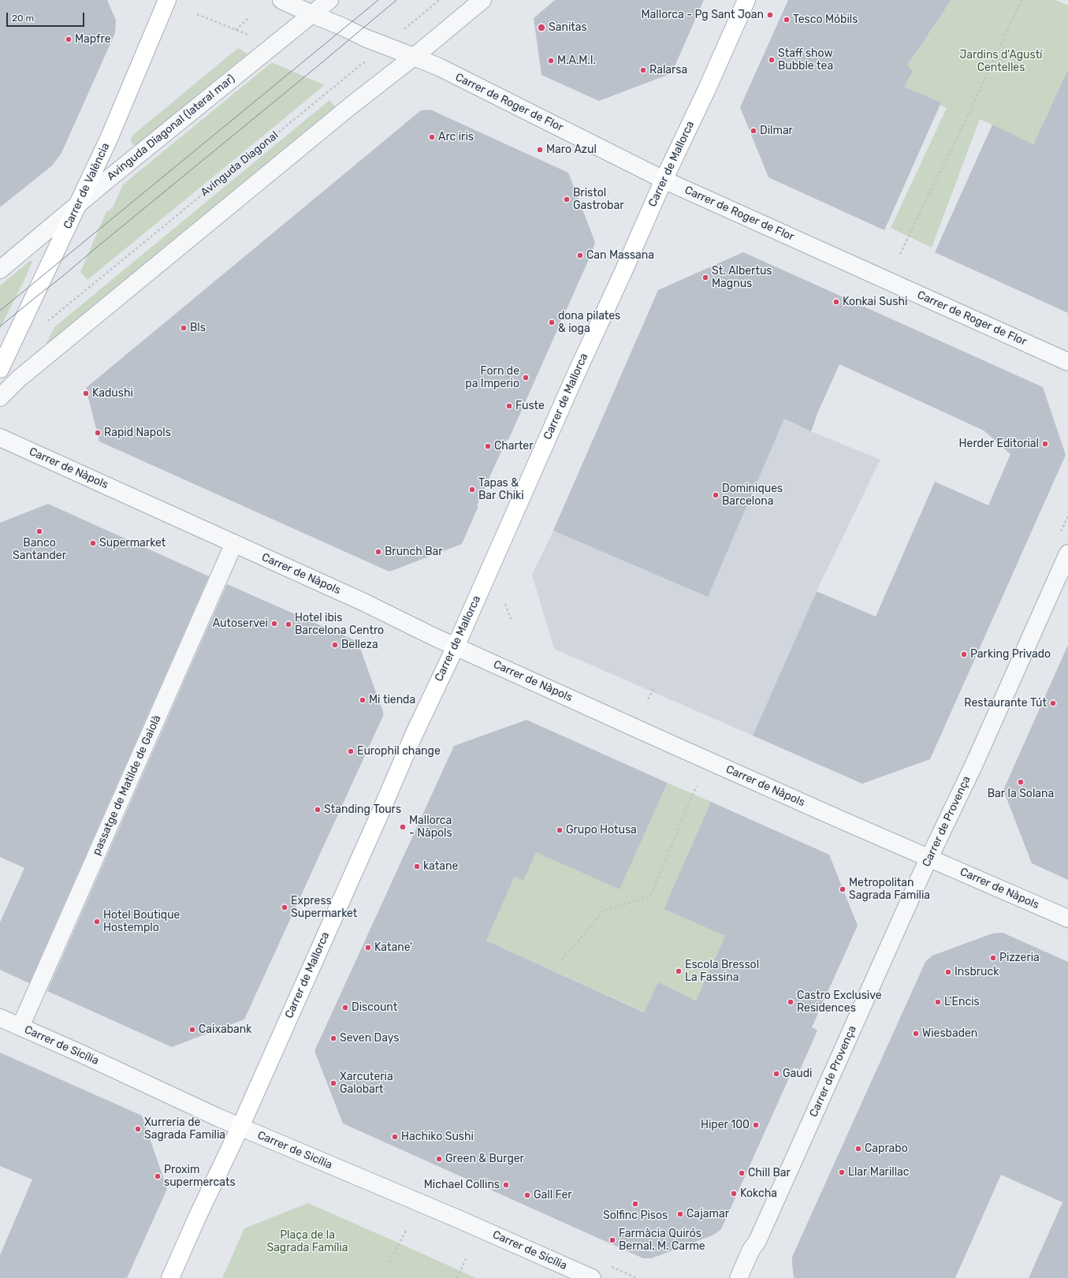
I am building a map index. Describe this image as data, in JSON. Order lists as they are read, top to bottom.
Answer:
{
  "streets": {
    "main road": ["Carrer de Mallorca", "Carrer de València"],
    "street": [
      "Carrer de Roger de Flor",
      "Avinguda Diagonal (lateral mar)",
      "Carrer de Nàpols",
      "passatge de Matilde de Gaiolà",
      "Carrer de Provença",
      "Carrer de Sicília"
    ],
    "path": ["Avinguda Diagonal"]
  },
  "crossings": [
    ["Carrer de Roger de Flor", "Avinguda Diagonal (lateral mar)"],
    ["Carrer de Roger de Flor", "Avinguda Diagonal"],
    ["Carrer de Roger de Flor", "Carrer de Mallorca"],
    ["Avinguda Diagonal (lateral mar)", "Carrer de València"],
    ["Carrer de Mallorca", "Carrer de Nàpols"],
    ["Carrer de Mallorca", "Carrer de Sicília"],
    ["Carrer de Nàpols", "passatge de Matilde de Gaiolà"],
    ["Carrer de Nàpols", "Carrer de Provença"],
    ["passatge de Matilde de Gaiolà", "Carrer de Sicília"]
  ],
  "parks": ["Jardins d'Agustí Centelles", "Plaça de la Sagrada Família"],
  "places": [
    "Mallorca - Pg Sant Joan",
    "Tesco Móbils",
    "Sanitas",
    "Mapfre",
    "Staff show Bubble tea",
    "M.A.M.I.",
    "Ralarsa",
    "Dilmar",
    "Arc iris",
    "Maro Azul",
    "Bristol Gastrobar",
    "Can Massana",
    "St. Albertus Magnus",
    "Konkai Sushi",
    "dona pilates & ioga",
    "Bls",
    "Forn de pa Imperio",
    "Kadushi",
    "Fuste",
    "Rapid Napols",
    "Herder Editorial",
    "Charter",
    "Tapas & Bar Chiki",
    "Dominiques Barcelona",
    "Banco Santander",
    "Supermarket",
    "Brunch Bar",
    "Autoservei",
    "Hotel ibis Barcelona Centro",
    "Belleza",
    "Parking Privado",
    "Mi tienda",
    "Restaurante Tút",
    "Europhil change",
    "Bar la Solana",
    "Standing Tours",
    "Mallorca - Nàpols",
    "Grupo Hotusa",
    "katane",
    "Metropolitan Sagrada Familia",
    "Express Supermarket",
    "Hotel Boutique Hostemplo",
    "Katane'",
    "Pizzeria",
    "Escola Bressol La Fassina",
    "Insbruck",
    "Castro Exclusive Residences",
    "L'Encis",
    "Discount",
    "Caixabank",
    "Wiesbaden",
    "Seven Days",
    "Gaudi",
    "Xarcuteria Galobart",
    "Hiper 100",
    "Xurreria de Sagrada Familia",
    "Hachiko Sushi",
    "Caprabo",
    "Green & Burger",
    "Llar Marillac",
    "Chill Bar",
    "Proxim supermercats",
    "Michael Collins",
    "Kokcha",
    "Gall Fer",
    "Solfinc Pisos",
    "Cajamar",
    "Farmàcia Quirós Bernal, M. Carme"
  ],
  "scale_bar": "20 m"
}
